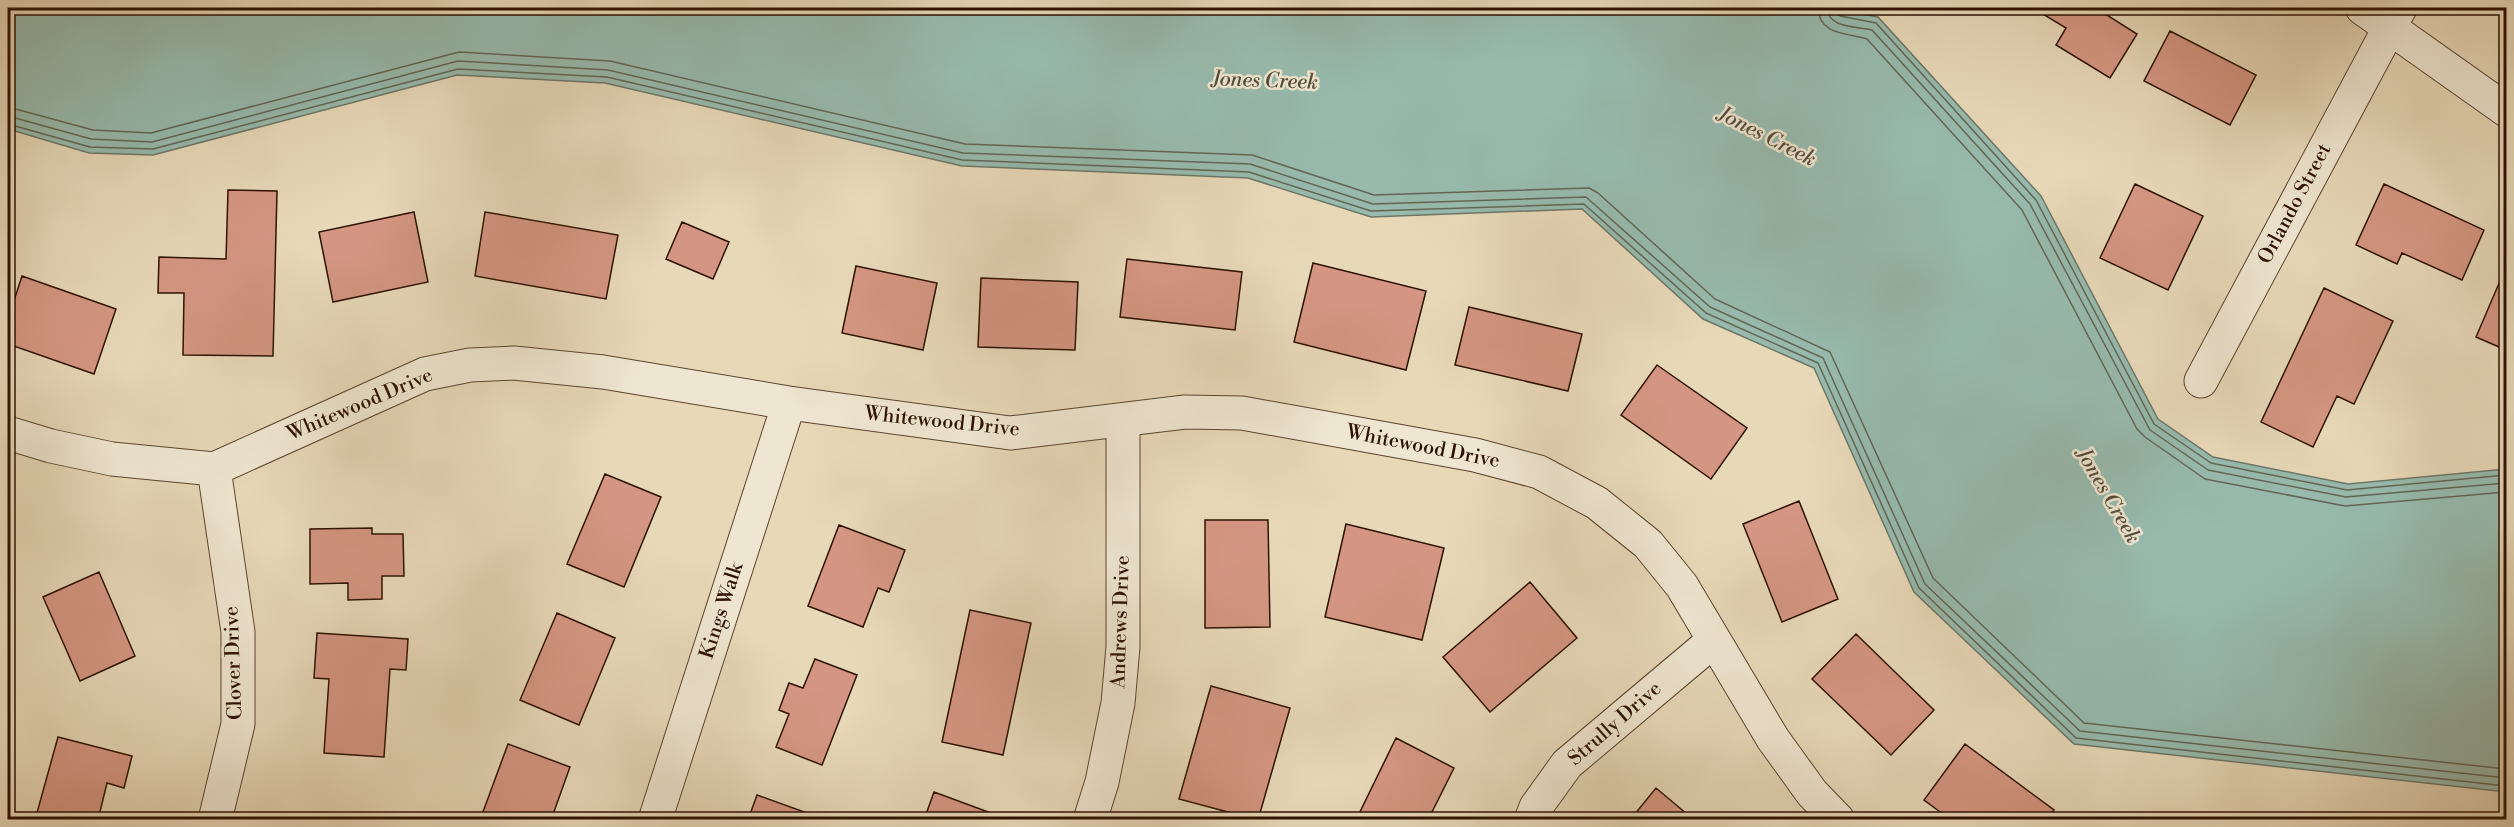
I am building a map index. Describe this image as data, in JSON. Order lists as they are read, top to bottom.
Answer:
{
  "streets": {
    "street": [
      "Orlando Street",
      "Whitewood Drive",
      "Kings Walk",
      "Andrews Drive",
      "Clover Drive",
      "Strully Drive"
    ]
  },
  "crossings": [
    ["Whitewood Drive", "Kings Walk"],
    ["Whitewood Drive", "Andrews Drive"],
    ["Whitewood Drive", "Clover Drive"],
    ["Whitewood Drive", "Strully Drive"]
  ],
  "water": ["Jones Creek"]
}
